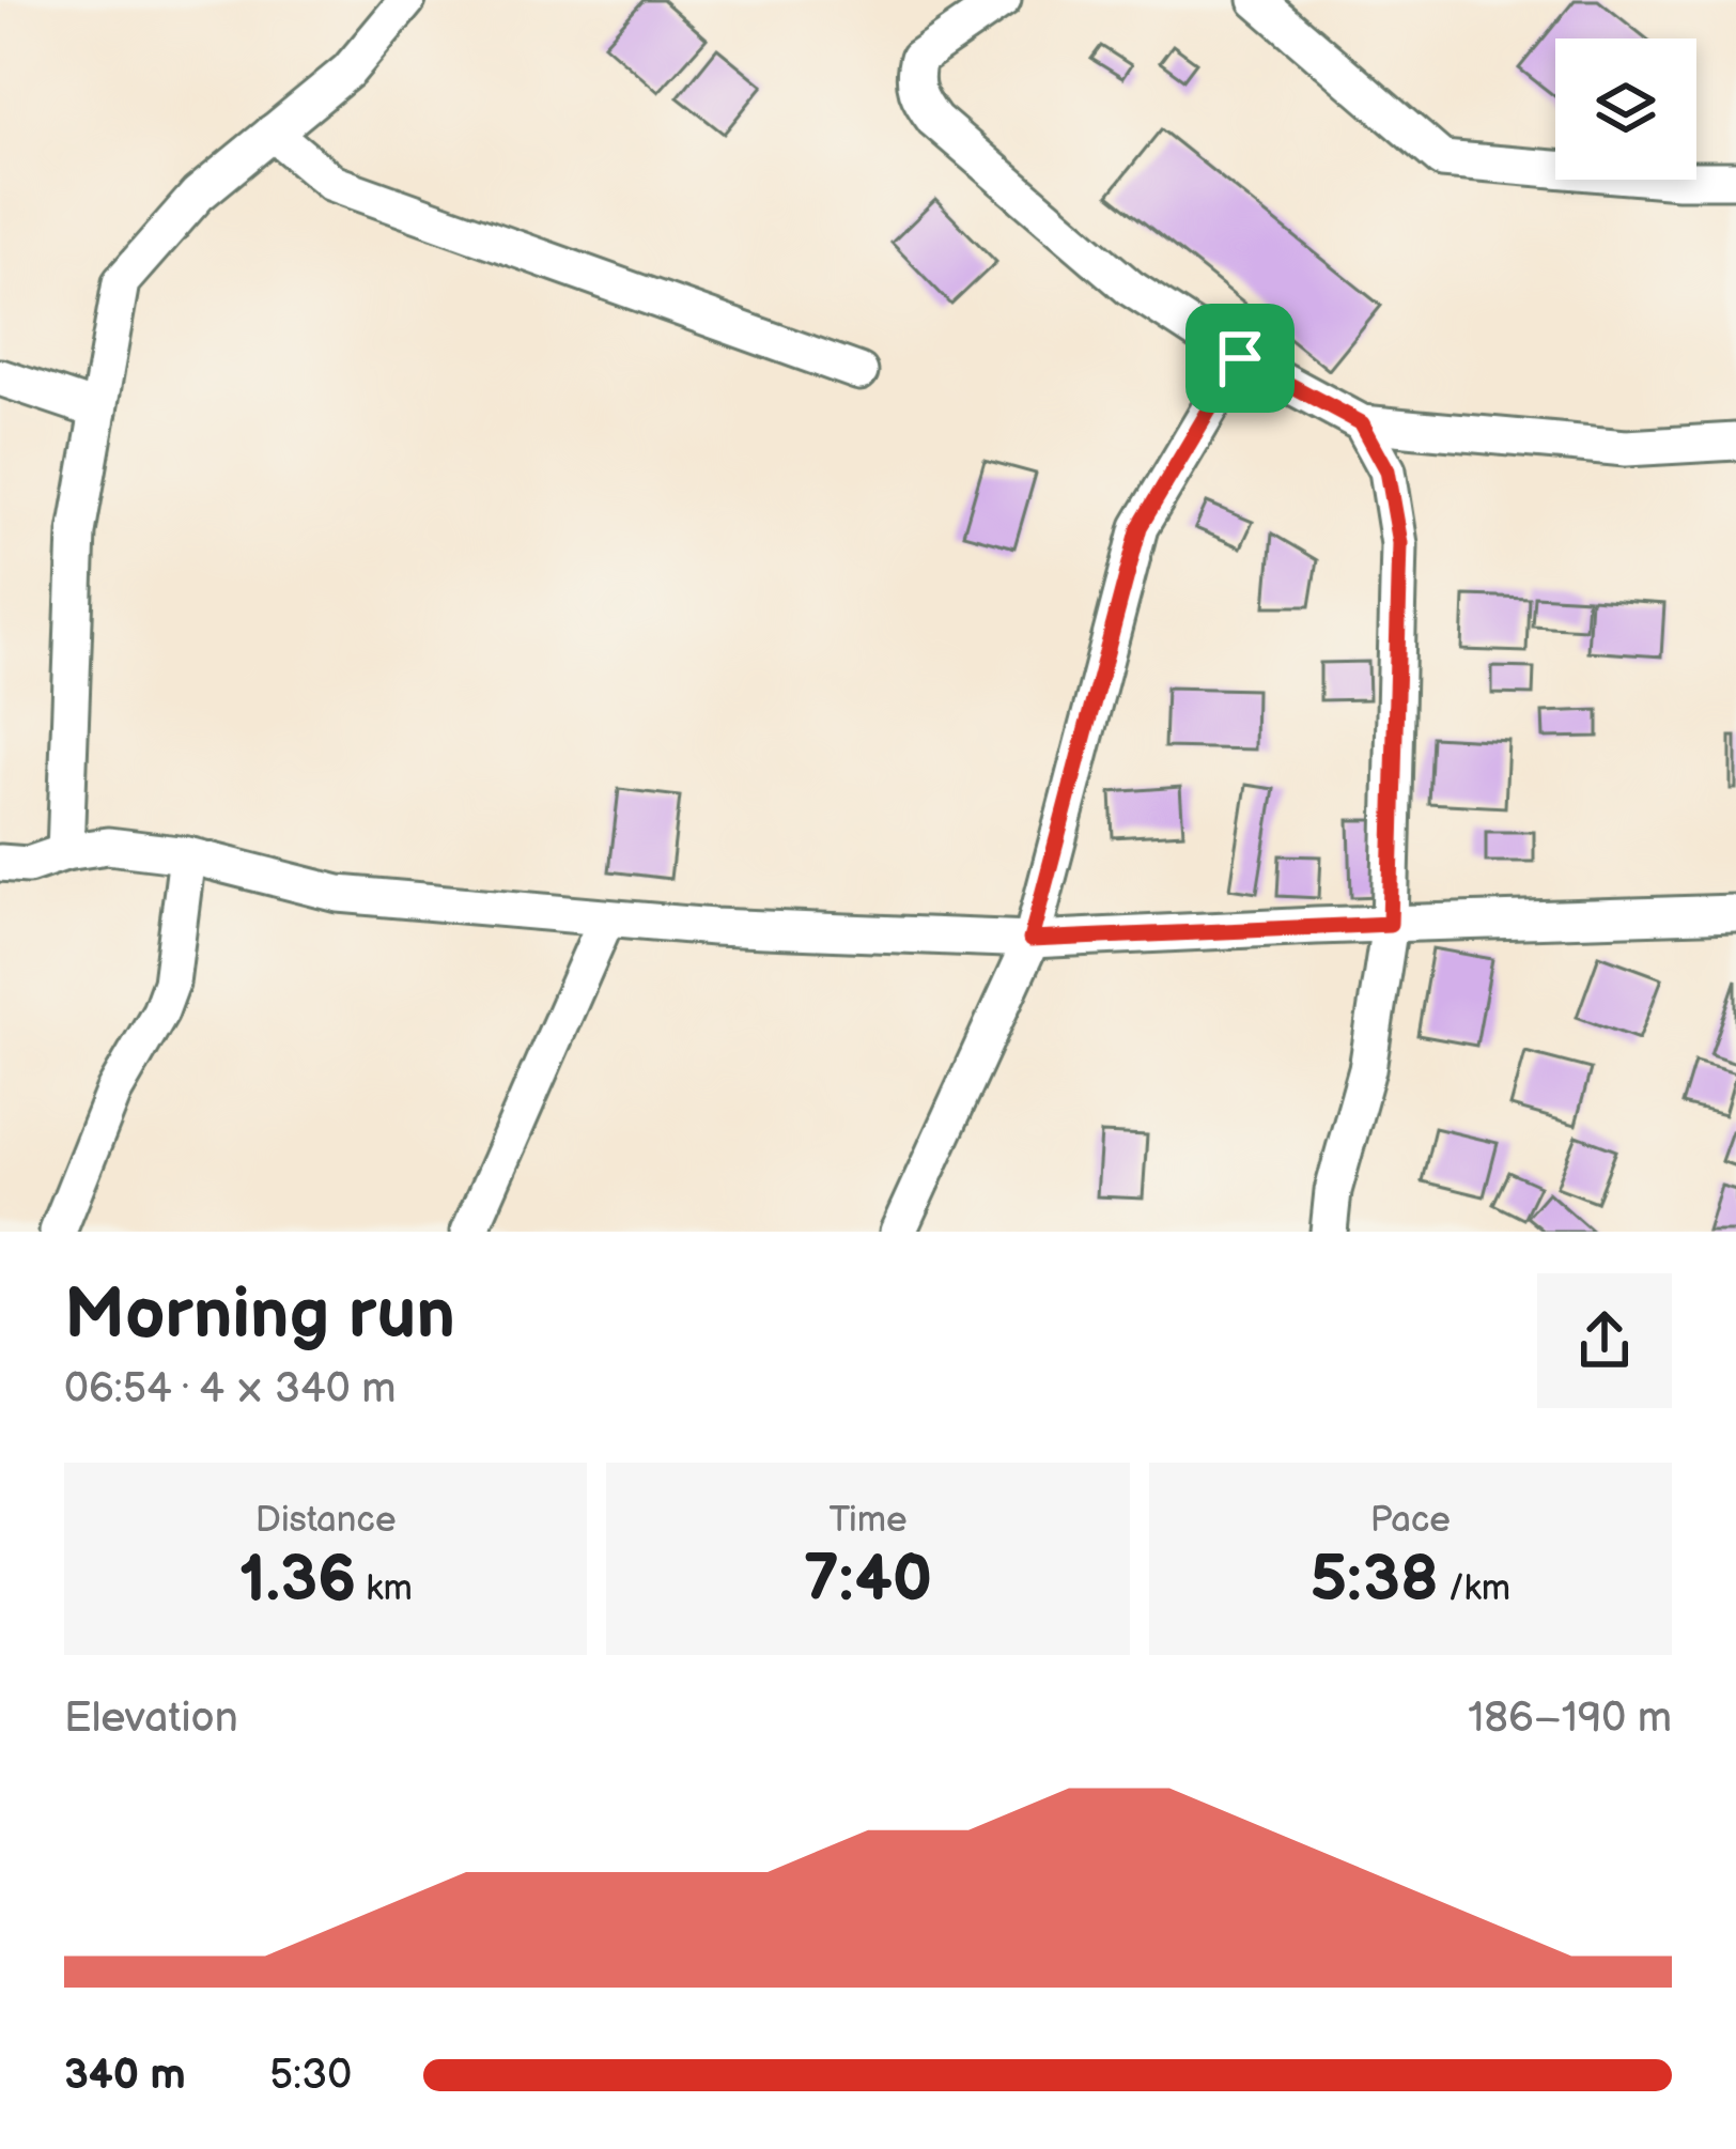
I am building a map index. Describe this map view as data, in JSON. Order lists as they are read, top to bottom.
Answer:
{
  "page": {
    "heading": ["Morning run", "06:54 · 4 × 340 m"],
    "stats": [
      ["Distance", "1.36 km"],
      ["Time", "7:40"],
      ["Pace", "5:38 /km"]
    ],
    "chart": ["Elevation", "186–190 m"],
    "list": [
      {
        "name": "340 m",
        "note": "5:30"
      }
    ]
  }
}
